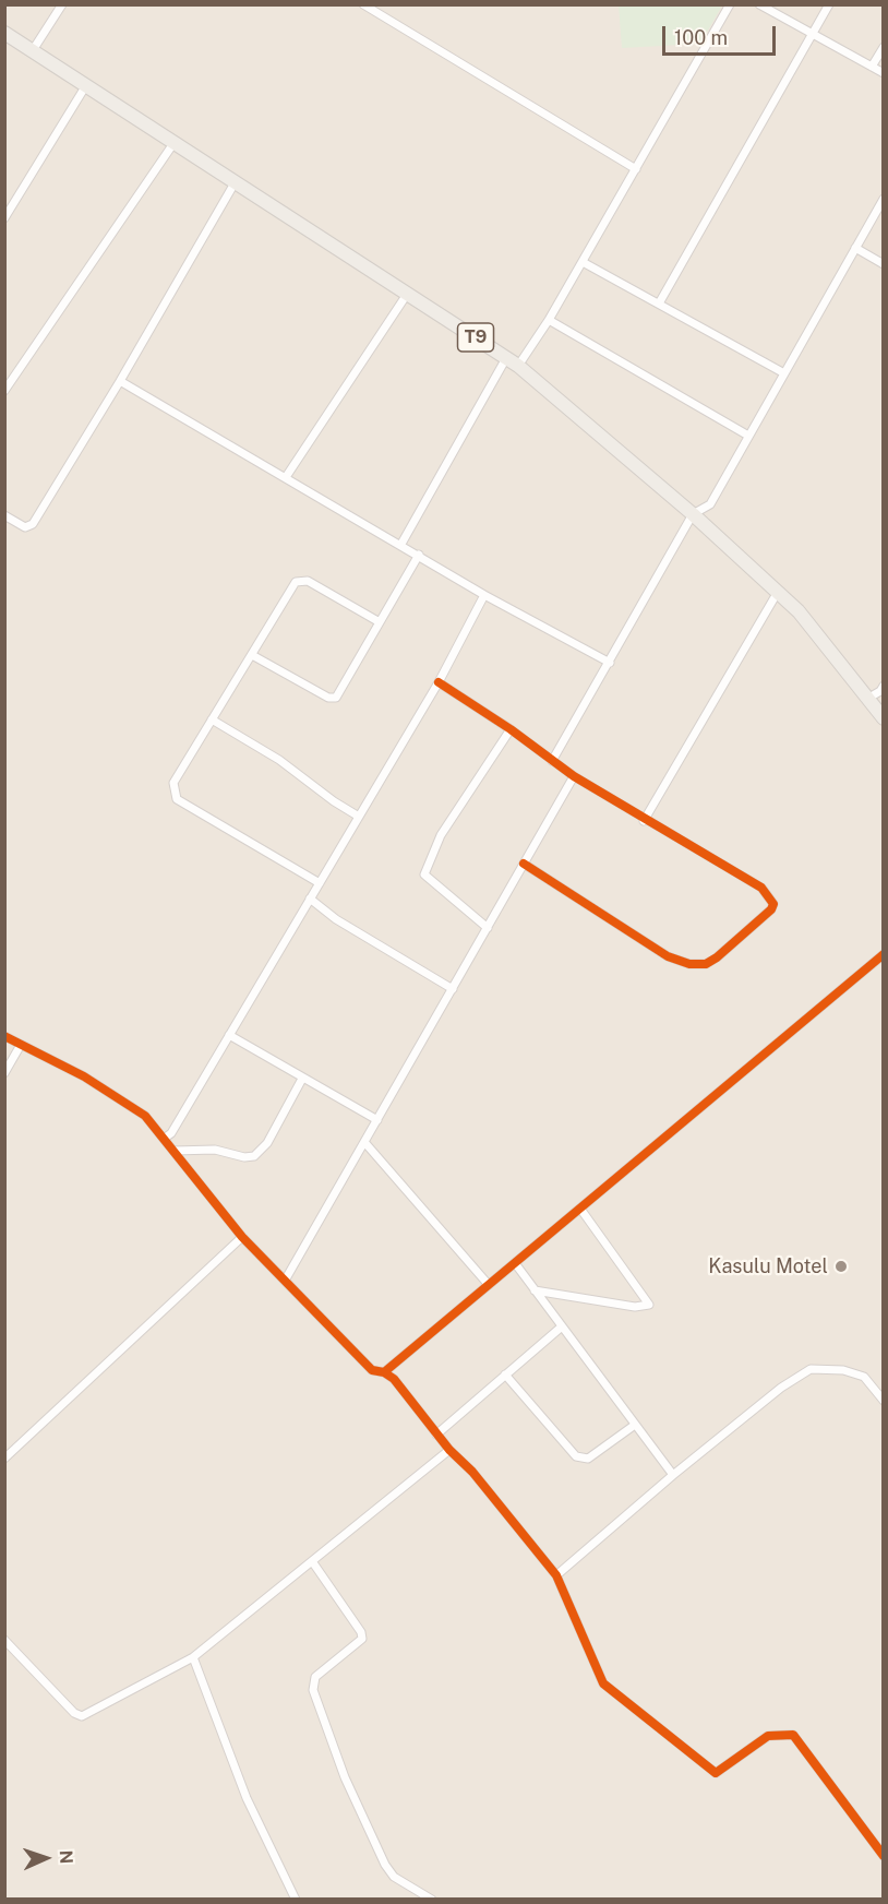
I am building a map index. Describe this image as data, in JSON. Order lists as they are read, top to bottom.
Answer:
{
  "streets": {
    "highway": ["T9"]
  },
  "places": ["Kasulu Motel"],
  "scale_bar": "100 m",
  "north": "right"
}
